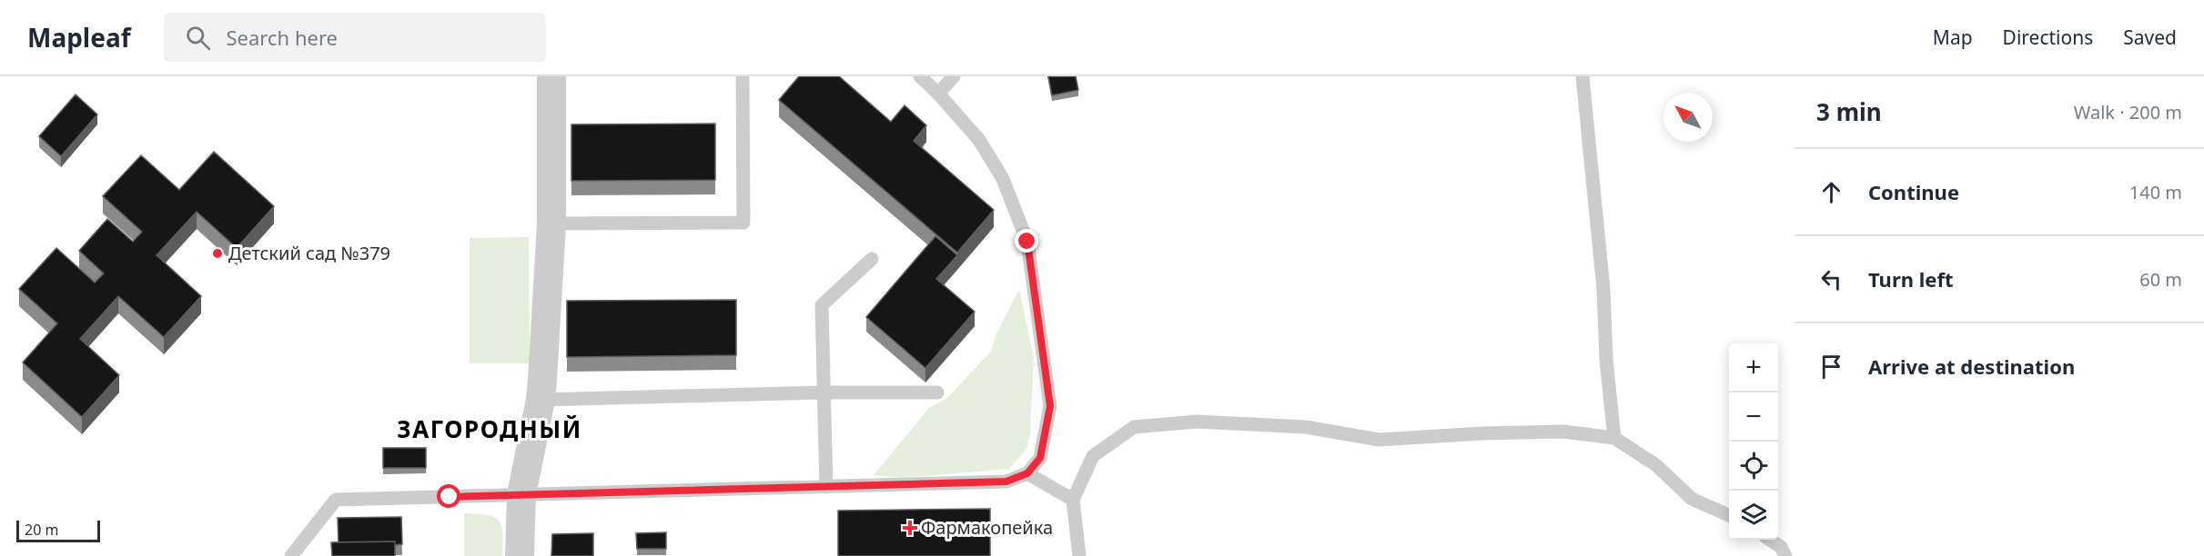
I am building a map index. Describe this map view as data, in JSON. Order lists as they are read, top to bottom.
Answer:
{
  "districts": ["ЗАГОРОДНЫЙ"],
  "places": {
    "other": ["Детский сад №379"],
    "health": ["Фармакопейка"]
  },
  "scale_bar": "20 m",
  "north": "top left",
  "page": {
    "header": "Mapleaf",
    "search": "Search here",
    "nav": ["Map", "Directions", "Saved"],
    "heading": ["3 min", "Walk · 200 m"],
    "list": [
      ["Continue", "140 m"],
      ["Turn left", "60 m"],
      "Arrive at destination"
    ],
    "map_buttons": ["+", "−"],
    "scale": "20 m"
  }
}
